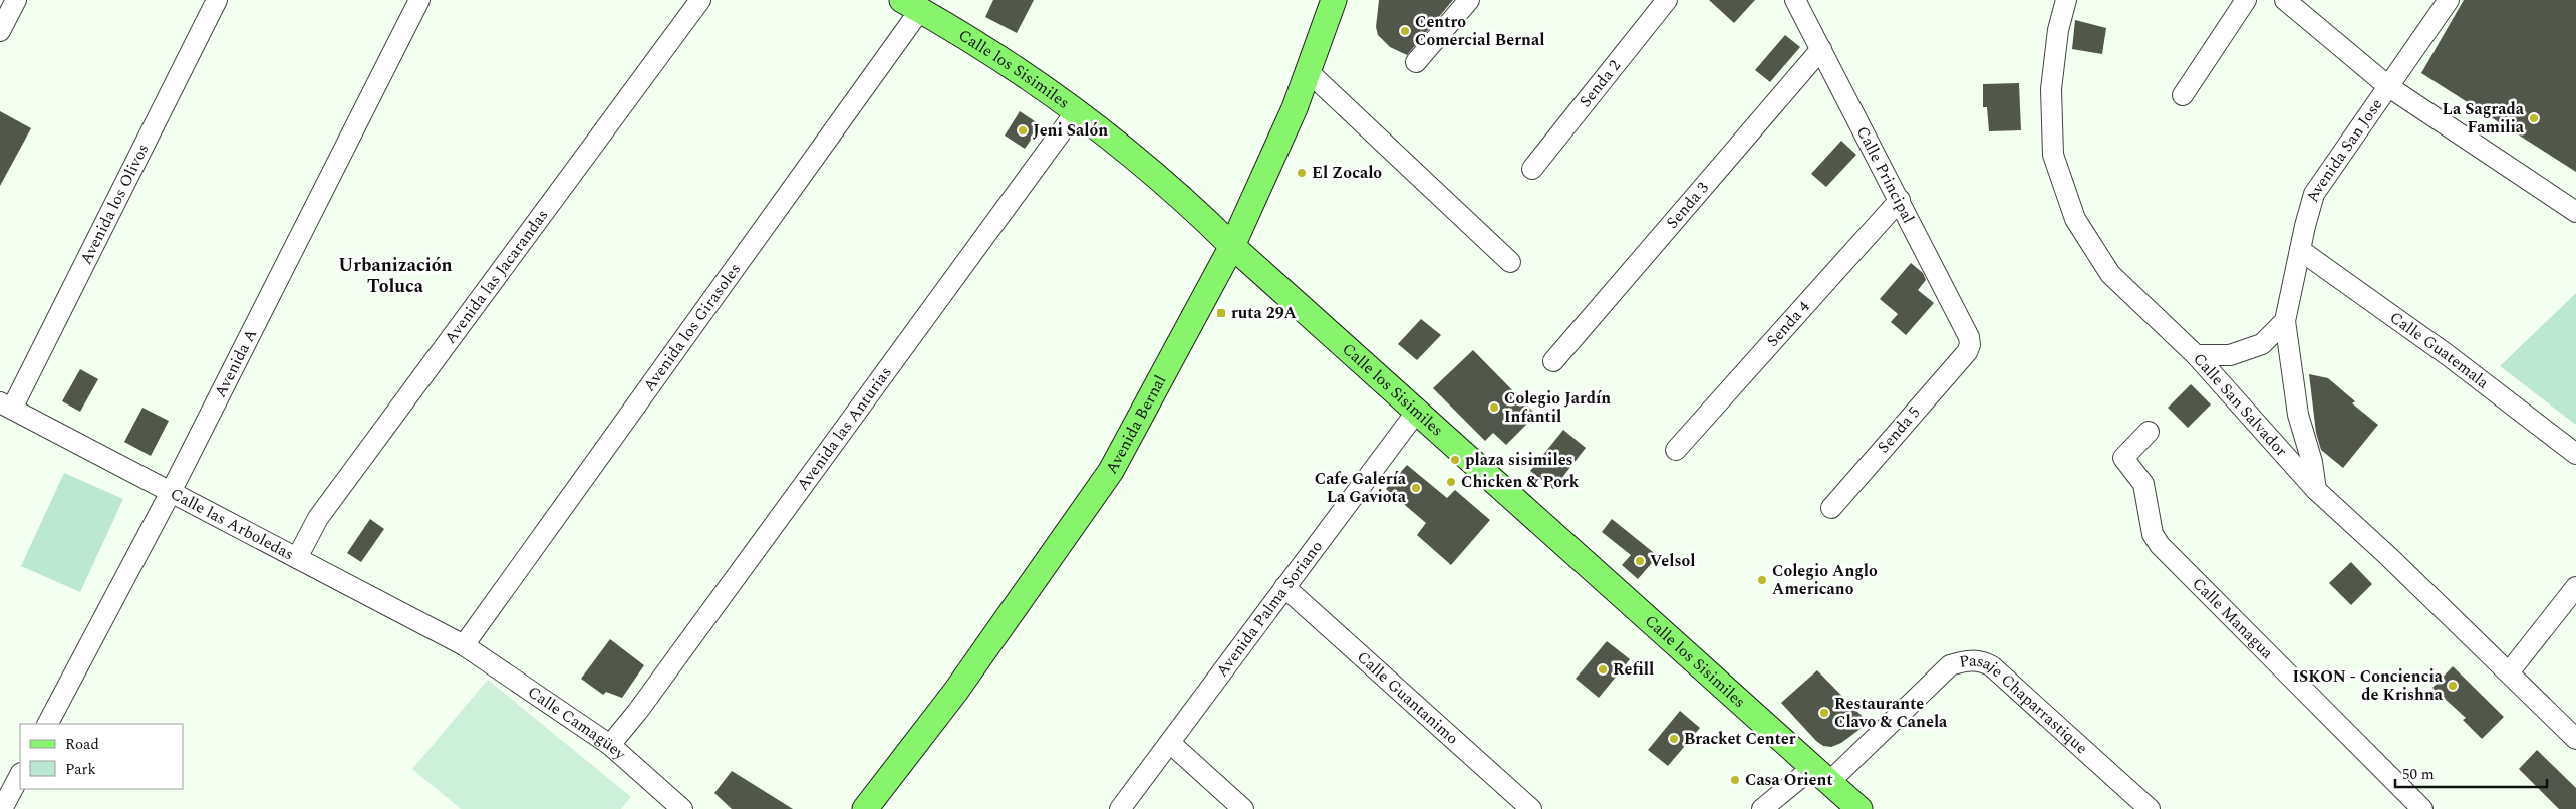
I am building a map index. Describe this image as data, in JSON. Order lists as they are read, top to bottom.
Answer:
{
  "streets": {
    "main road": ["Calle los Sisimiles", "Avenida Bernal"],
    "street": [
      "Senda 2",
      "Avenida San Jose",
      "Calle Principal",
      "Avenida los Olivos",
      "Senda 3",
      "Avenida las Jacarandas",
      "Senda 4",
      "Avenida los Girasoles",
      "Calle Guatemala",
      "Avenida A",
      "Calle San Salvador",
      "Avenida las Anturias",
      "Senda 5",
      "Calle las Arboledas",
      "Avenida Palma Soriano",
      "Calle Managua",
      "Calle Guantanimo",
      "Pasaje Chaparrastique",
      "Calle Camagüey"
    ]
  },
  "crossings": [
    ["Calle los Sisimiles", "Avenida los Girasoles"],
    ["Calle los Sisimiles", "Avenida Bernal"],
    ["Calle los Sisimiles", "Avenida las Anturias"],
    ["Calle los Sisimiles", "Avenida Palma Soriano"],
    ["Calle los Sisimiles", "Pasaje Chaparrastique"],
    ["Avenida San Jose", "Calle Guatemala"],
    ["Avenida San Jose", "Calle San Salvador"],
    ["Calle Principal", "Senda 3"],
    ["Calle Principal", "Senda 4"],
    ["Calle Principal", "Senda 5"],
    ["Avenida los Olivos", "Calle las Arboledas"],
    ["Avenida las Jacarandas", "Calle las Arboledas"],
    ["Avenida los Girasoles", "Calle las Arboledas"],
    ["Avenida los Girasoles", "Calle Camagüey"],
    ["Avenida A", "Calle las Arboledas"],
    ["Avenida las Anturias", "Calle Camagüey"],
    ["Calle las Arboledas", "Calle Camagüey"],
    ["Avenida Palma Soriano", "Calle Guantanimo"]
  ],
  "districts": ["Urbanización Toluca"],
  "places": {
    "other": [
      "Centro Comercial Bernal",
      "La Sagrada Familia",
      "Jeni Salón",
      "El Zocalo",
      "Colegio Jardín Infantil",
      "plaza sisimiles",
      "Chicken & Pork",
      "Cafe Galería La Gaviota",
      "Velsol",
      "Colegio Anglo Americano",
      "Refill",
      "ISKON - Conciencia de Krishna",
      "Restaurante Clavo & Canela",
      "Bracket Center",
      "Casa Orient"
    ],
    "transit": ["ruta 29A"]
  },
  "legend": ["Road", "Park"],
  "scale_bar": "50 m"
}
